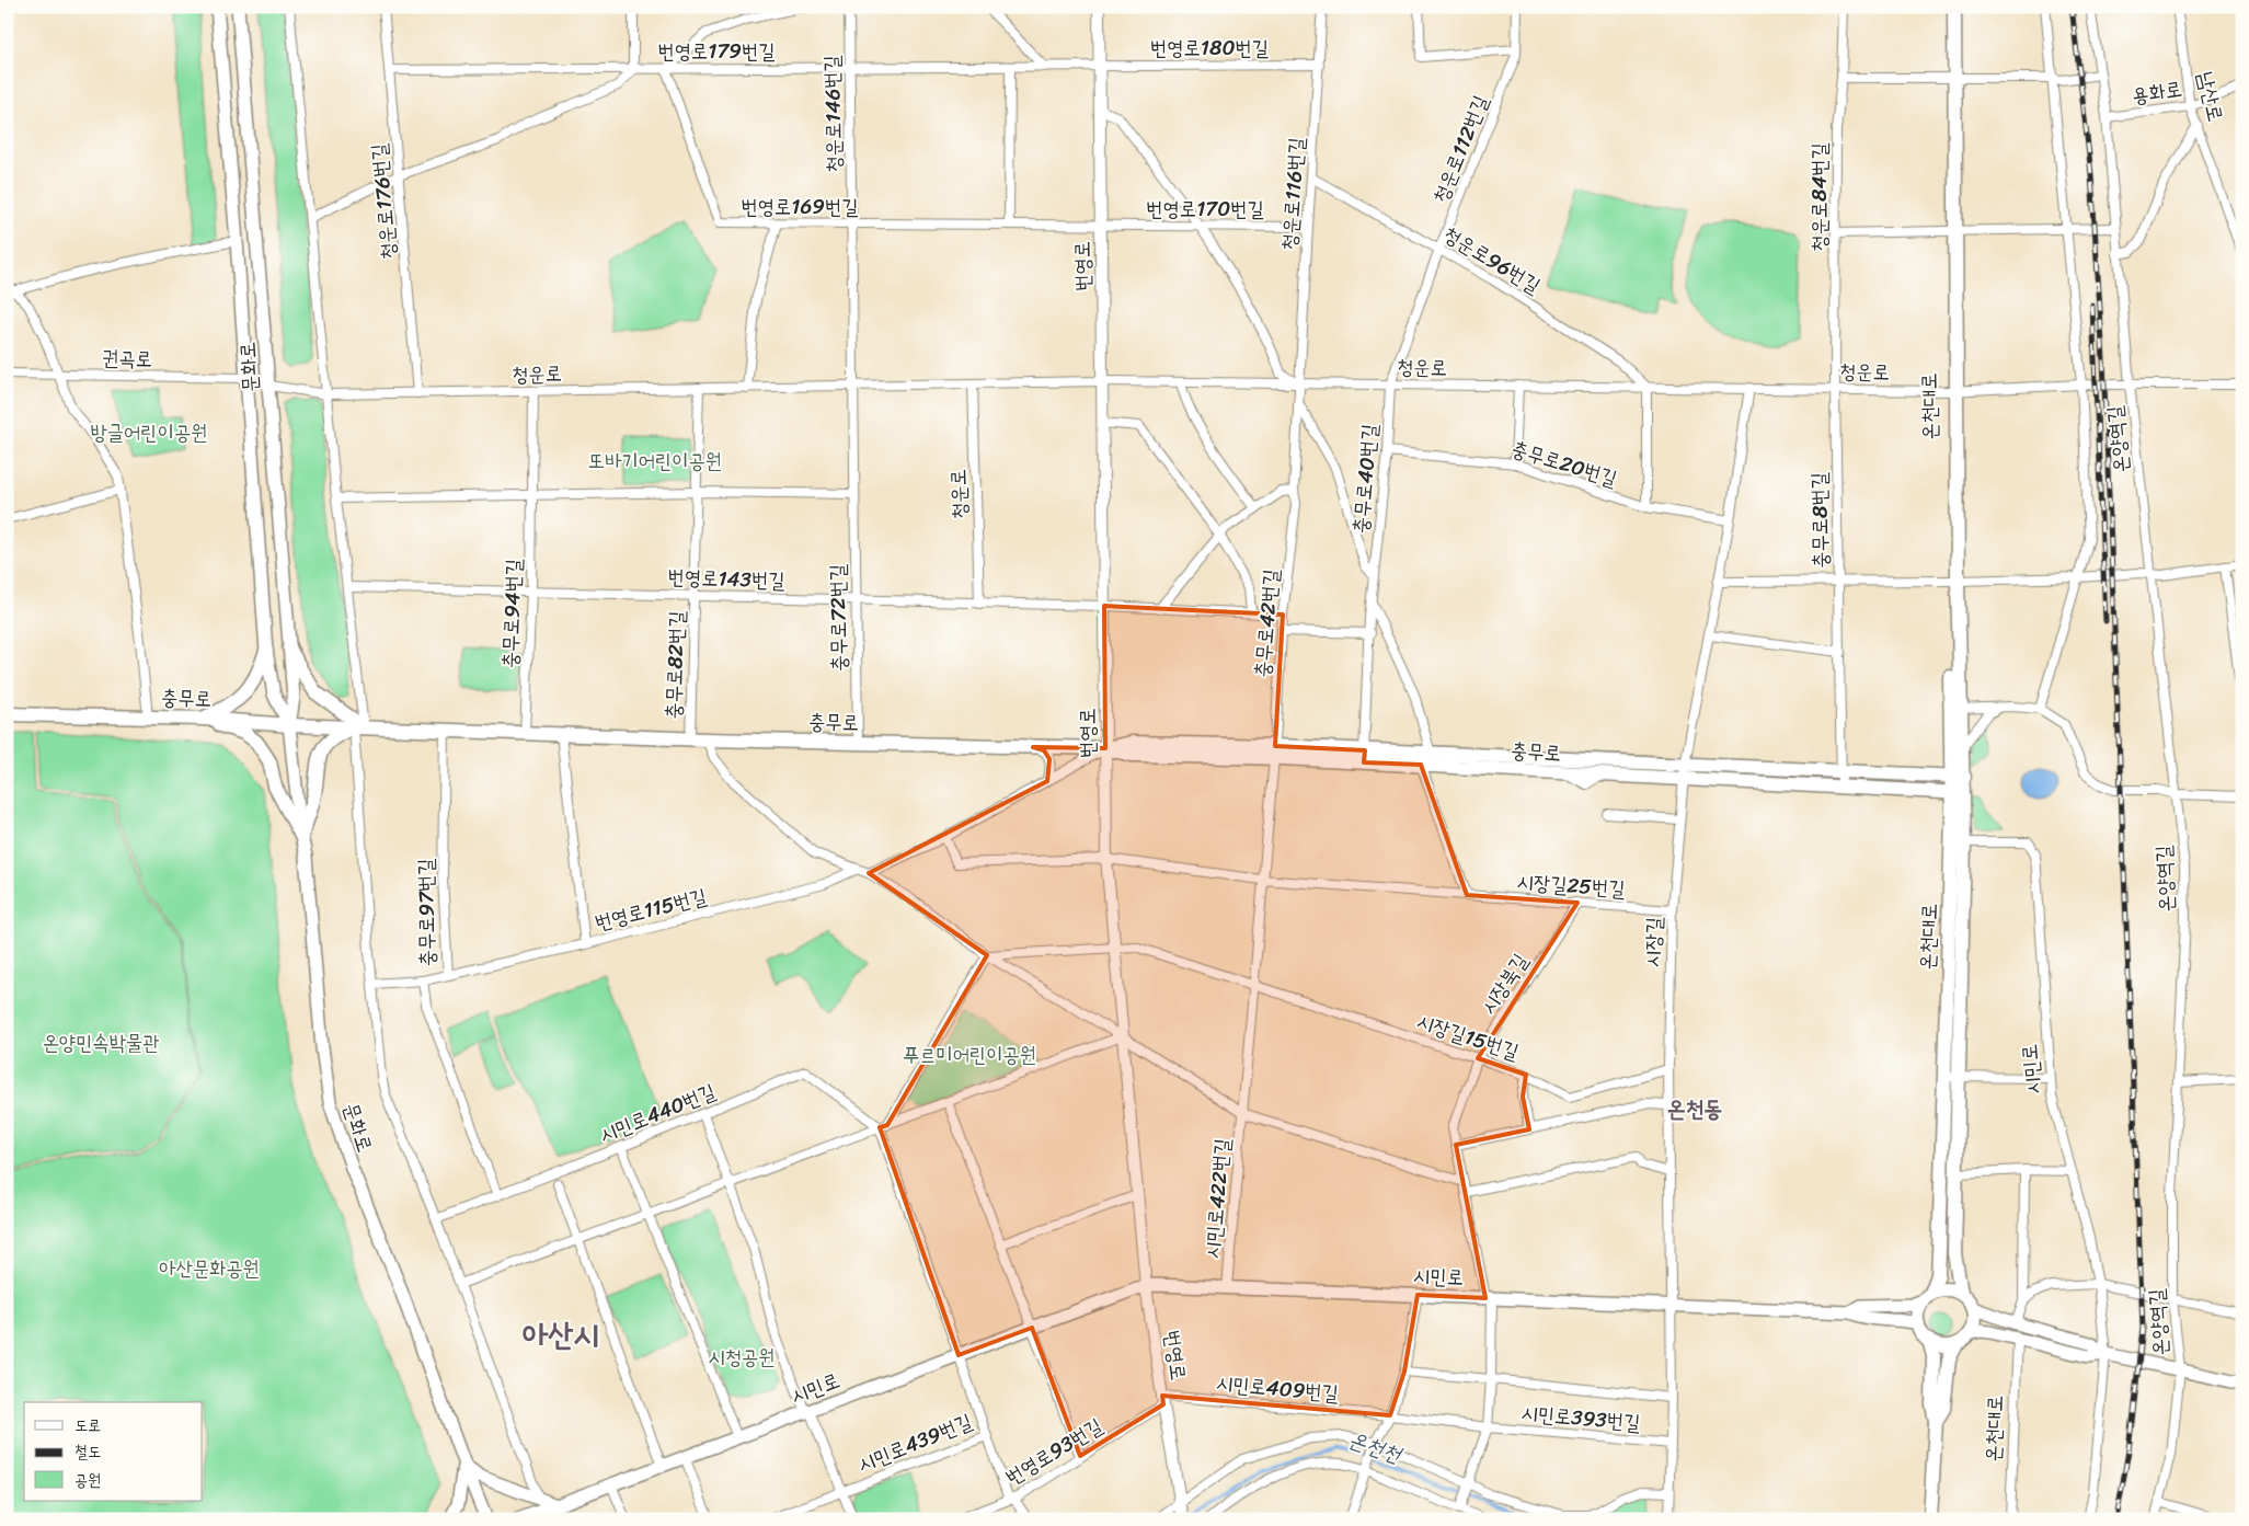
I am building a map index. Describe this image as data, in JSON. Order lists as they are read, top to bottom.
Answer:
{
  "streets": {
    "main road": [
      "문화로",
      "온천대로",
      "충무로",
      "시민로"
    ],
    "street": [
      "번영로180번길",
      "번영로179번길",
      "용화로",
      "남산로",
      "청운로146번길",
      "청운로112번길",
      "청운로116번길",
      "청운로84번길",
      "청운로176번길",
      "번영로169번길",
      "번영로170번길",
      "청운로96번길",
      "번영로",
      "권곡로",
      "청운로",
      "온양역길",
      "충무로20번길",
      "충무로40번길",
      "충무로8번길",
      "번영로143번길",
      "충무로94번길",
      "충무로72번길",
      "충무로42번길",
      "충무로82번길",
      "시장길25번길",
      "번영로115번길",
      "충무로97번길",
      "시장길",
      "시장북길",
      "시장길15번길",
      "시민로440번길",
      "시민로422번길",
      "시민로409번길",
      "시민로393번길",
      "시민로439번길",
      "번영로93번길"
    ]
  },
  "crossings": [
    ["번영로180번길", "번영로179번길"],
    ["번영로180번길", "청운로116번길"],
    ["번영로180번길", "번영로"],
    ["번영로179번길", "청운로146번길"],
    ["번영로179번길", "청운로176번길"],
    ["번영로179번길", "번영로169번길"],
    ["번영로179번길", "번영로"],
    ["용화로", "남산로"],
    ["용화로", "온양역길"],
    ["청운로146번길", "번영로169번길"],
    ["청운로146번길", "청운로"],
    ["청운로146번길", "충무로72번길"],
    ["청운로112번길", "청운로96번길"],
    ["청운로112번길", "청운로"],
    ["청운로112번길", "충무로40번길"],
    ["청운로116번길", "번영로170번길"],
    ["청운로116번길", "청운로96번길"],
    ["청운로116번길", "청운로"],
    ["청운로116번길", "충무로42번길"],
    ["청운로84번길", "청운로"],
    ["청운로84번길", "충무로8번길"],
    ["청운로176번길", "청운로"],
    ["번영로169번길", "번영로170번길"],
    ["번영로169번길", "번영로"],
    ["번영로170번길", "번영로"],
    ["청운로96번길", "청운로"],
    ["번영로", "청운로"],
    ["번영로", "번영로143번길"],
    ["번영로", "충무로"],
    ["번영로", "시민로"],
    ["번영로", "시민로422번길"],
    ["번영로", "시민로409번길"],
    ["번영로", "번영로93번길"],
    ["권곡로", "문화로"],
    ["문화로", "청운로"],
    ["문화로", "충무로"],
    ["청운로", "온천대로"],
    ["청운로", "온양역길"],
    ["청운로", "충무로40번길"],
    ["청운로", "충무로8번길"],
    ["청운로", "번영로143번길"],
    ["청운로", "충무로94번길"],
    ["청운로", "충무로72번길"],
    ["청운로", "충무로42번길"],
    ["청운로", "충무로82번길"],
    ["온천대로", "충무로"],
    ["온천대로", "시민로"],
    ["충무로20번길", "충무로40번길"],
    ["충무로40번길", "충무로42번길"],
    ["충무로40번길", "충무로"],
    ["충무로8번길", "충무로"],
    ["번영로143번길", "충무로94번길"],
    ["번영로143번길", "충무로72번길"],
    ["번영로143번길", "충무로82번길"],
    ["충무로94번길", "충무로"],
    ["충무로72번길", "충무로"],
    ["충무로42번길", "충무로"],
    ["충무로42번길", "시민로422번길"],
    ["충무로82번길", "충무로"],
    ["충무로", "충무로97번길"],
    ["충무로", "시장길"],
    ["충무로", "시민로422번길"],
    ["시장길25번길", "시장길"],
    ["시장길25번길", "시장북길"],
    ["시장길25번길", "시민로422번길"],
    ["번영로115번길", "충무로97번길"],
    ["충무로97번길", "시민로440번길"],
    ["시장길", "시장길15번길"],
    ["시장길", "시민로"],
    ["시장길", "시민로393번길"],
    ["시장북길", "시장길15번길"],
    ["시장북길", "시민로"],
    ["시장북길", "시민로409번길"],
    ["시장북길", "시민로393번길"],
    ["시장길15번길", "시민로422번길"],
    ["시민로", "시민로422번길"],
    ["시민로", "시민로393번길"],
    ["시민로", "시민로439번길"],
    ["시민로409번길", "시민로393번길"],
    ["시민로409번길", "번영로93번길"]
  ],
  "districts": ["온천동", "아산시"],
  "water": ["온천천"],
  "parks": [
    "방글어린이공원",
    "또바기어린이공원",
    "온양민속박물관",
    "푸르미어린이공원",
    "아산문화공원",
    "시청공원"
  ],
  "legend": ["도로", "철도", "공원"]
}
